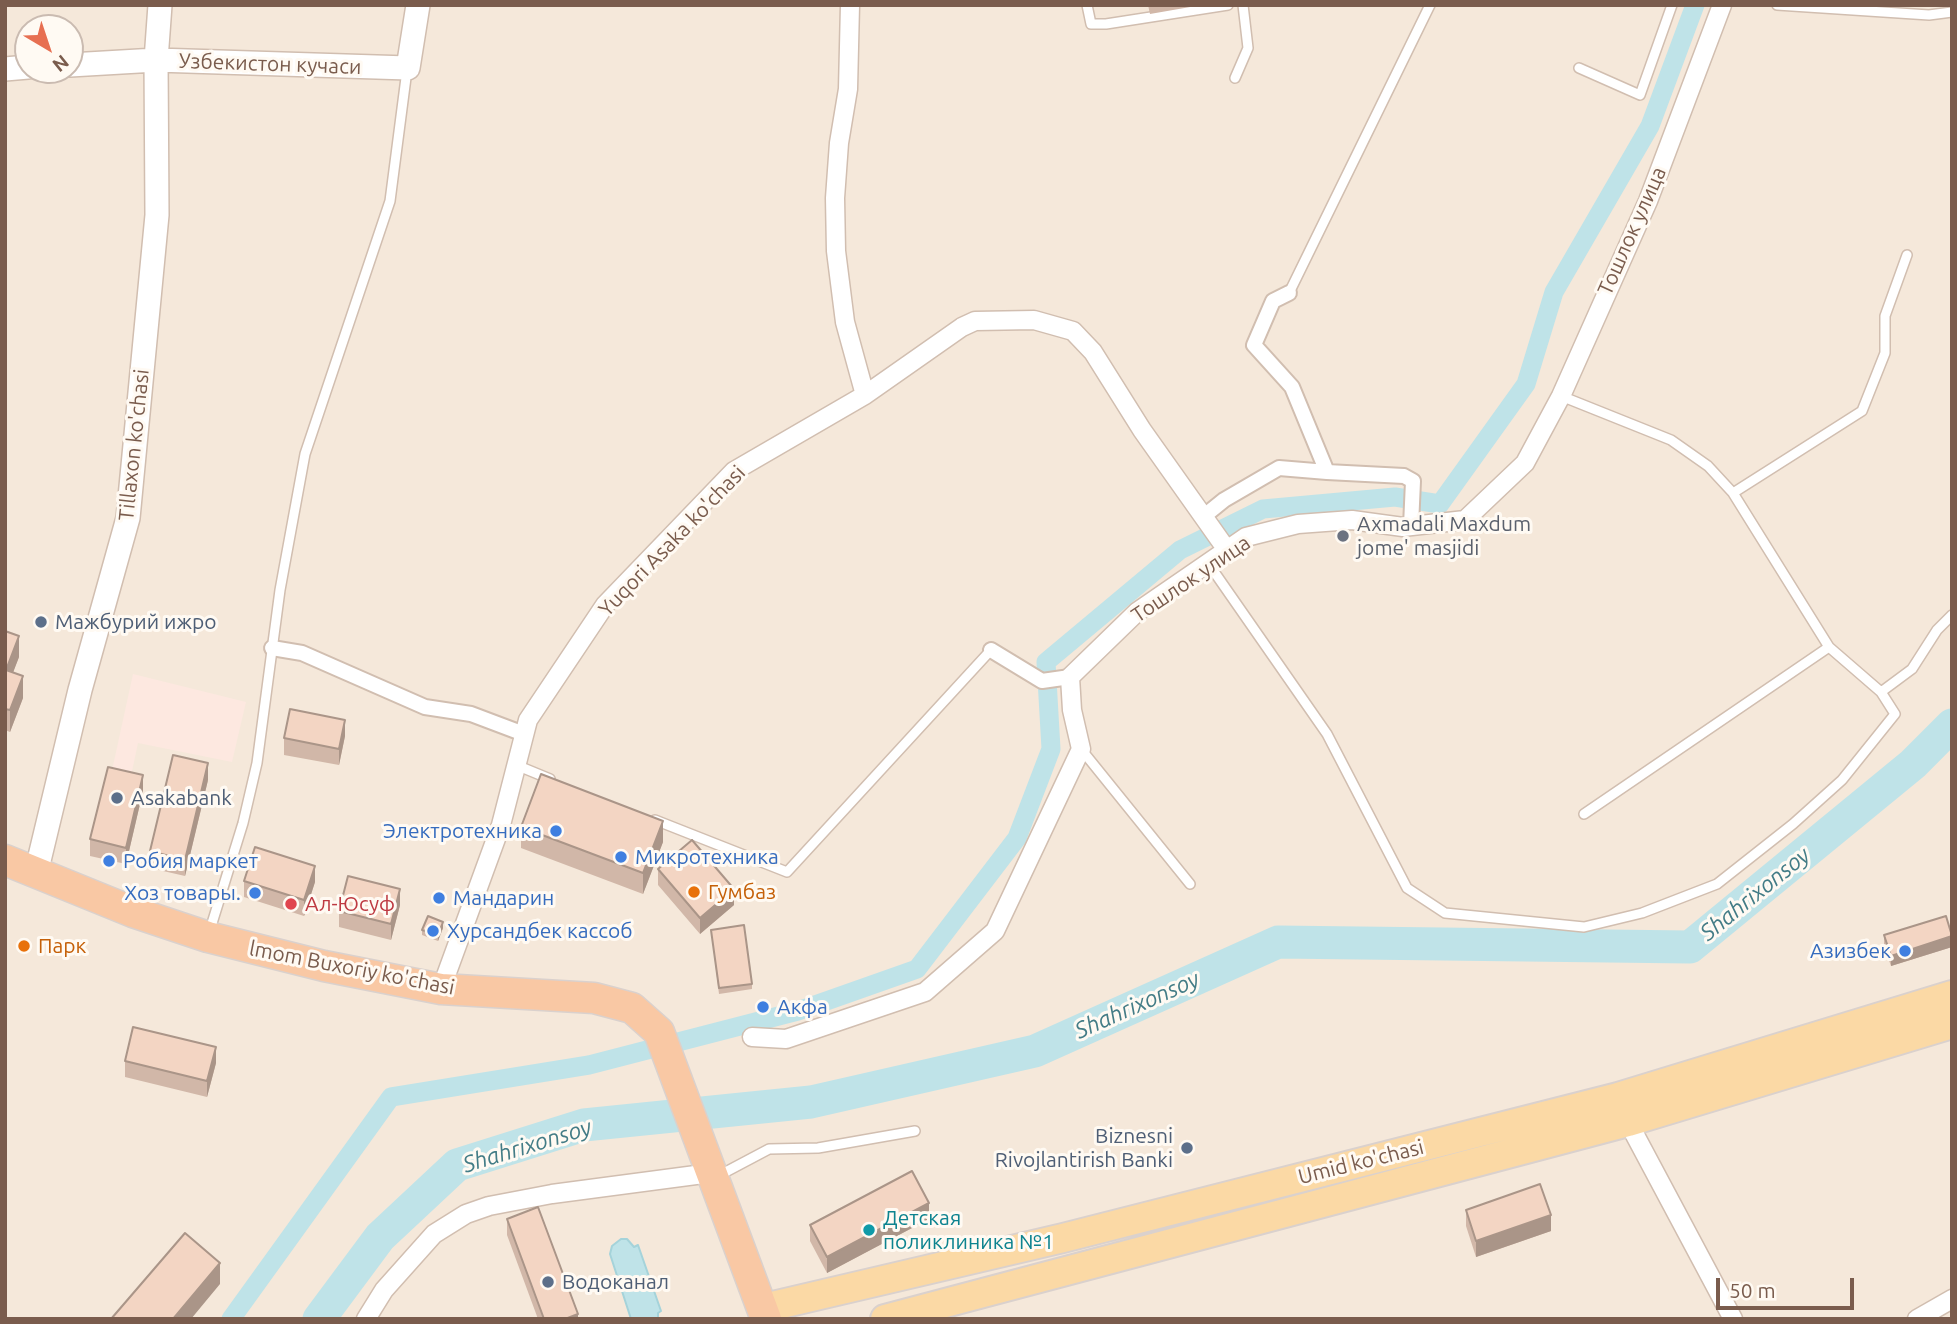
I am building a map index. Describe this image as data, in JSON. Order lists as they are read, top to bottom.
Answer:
{
  "streets": {
    "highway": ["lmom Buxoriy ko'chasi"],
    "main road": ["Umid ko'chasi"],
    "street": [
      "Узбекистон кучаси",
      "Тошлок улица",
      "Tillaxon ko'chasi",
      "Yuqori Asaka ko'chasi"
    ]
  },
  "crossings": [
    ["Узбекистон кучаси", "Tillaxon ko'chasi"],
    ["Тошлок улица", "Yuqori Asaka ko'chasi"],
    ["Tillaxon ko'chasi", "lmom Buxoriy ko'chasi"],
    ["Yuqori Asaka ko'chasi", "lmom Buxoriy ko'chasi"],
    ["lmom Buxoriy ko'chasi", "Umid ko'chasi"]
  ],
  "water": ["Shahrixonsoy"],
  "places": [
    "Axmadali Maxdum jome' masjidi",
    "Мажбурий ижро",
    "Asakabank",
    "Электротехника",
    "Микротехника",
    "Робия маркет",
    "Гумбаз",
    "Хоз товары.",
    "Мандарин",
    "Ал-Юсуф",
    "Хурсандбек кассоб",
    "Парк",
    "Азизбек",
    "Акфа",
    "Biznesni Rivojlantirish Banki",
    "Детская поликлиника №1",
    "Водоканал"
  ],
  "scale_bar": "50 m",
  "north": "bottom right"
}
